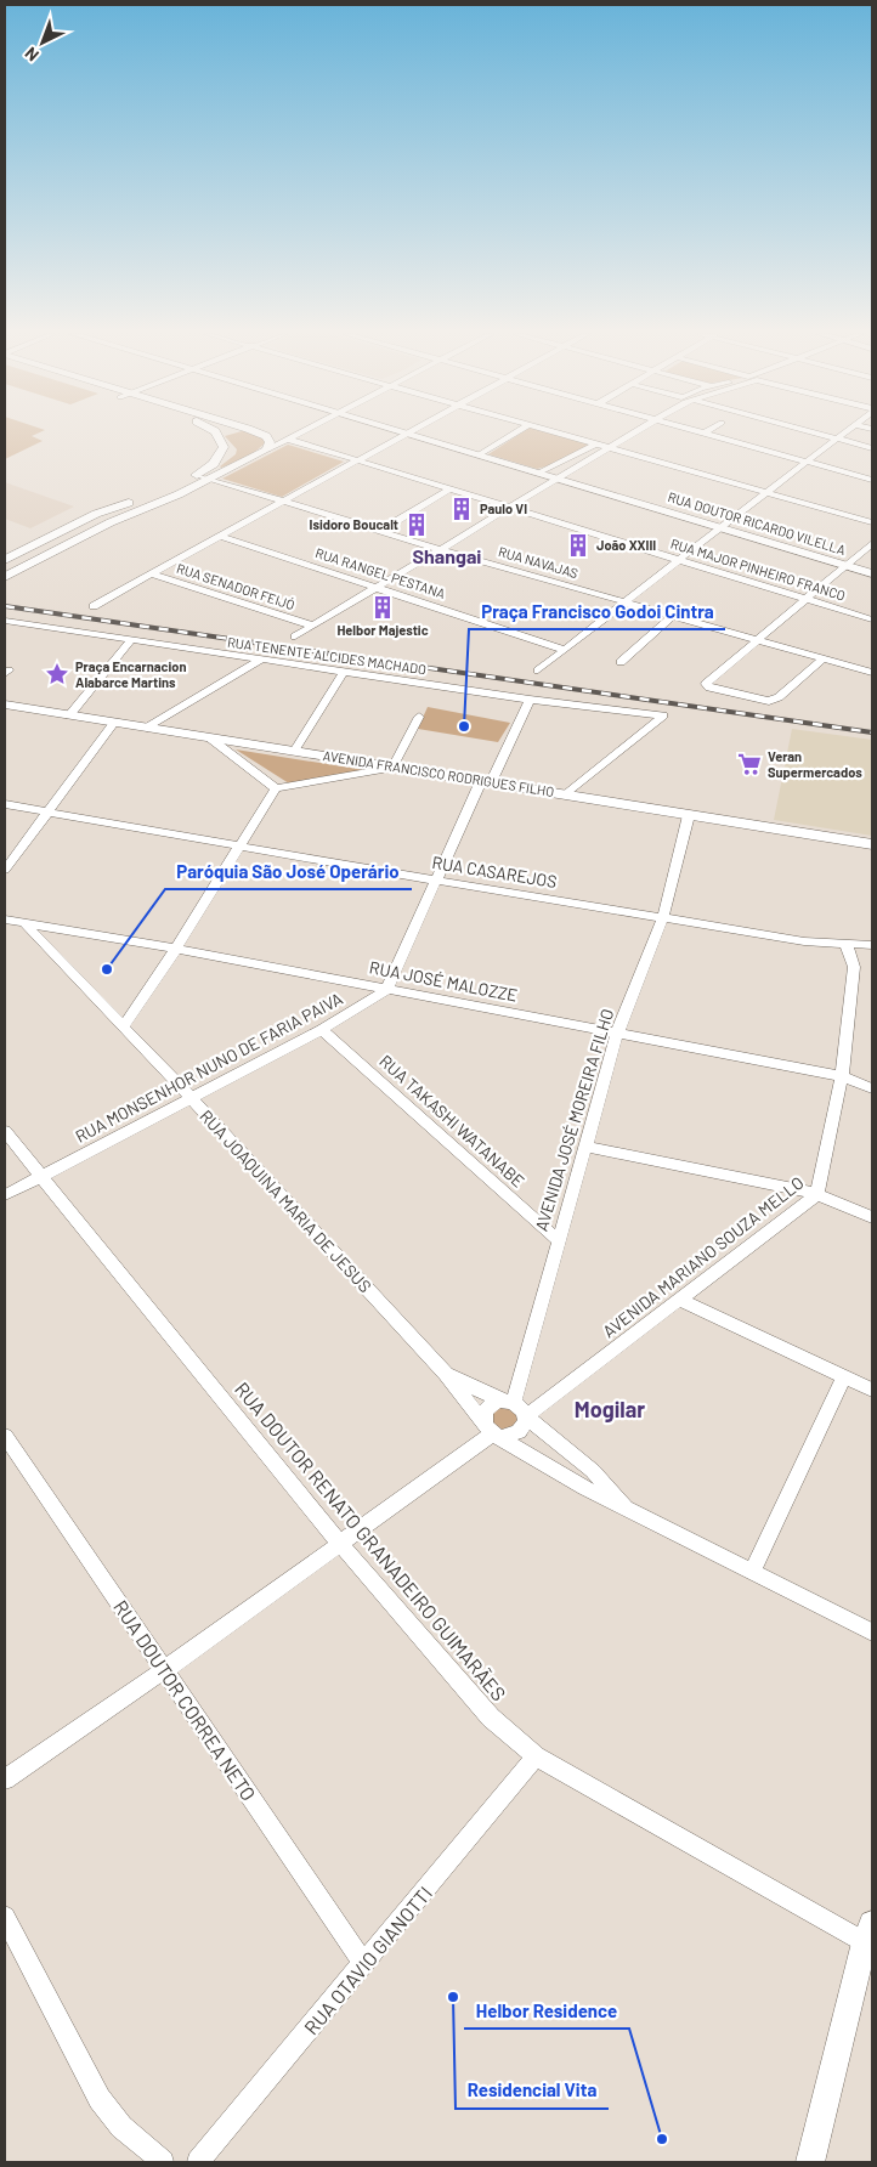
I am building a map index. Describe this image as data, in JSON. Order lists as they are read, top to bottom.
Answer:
{
  "streets": {
    "main road": ["AVENIDA FRANCISCO RODRIGUES FILHO"],
    "street": [
      "RUA DOUTOR RICARDO VILELLA",
      "RUA NAVAJAS",
      "RUA MAJOR PINHEIRO FRANCO",
      "RUA RANGEL PESTANA",
      "RUA SENADOR FEIJÓ",
      "RUA TENENTE ALCIDES MACHADO",
      "RUA CASAREJOS",
      "RUA JOSÉ MALOZZE",
      "RUA MONSENHOR NUNO DE FARIA PAIVA",
      "AVENIDA JOSÉ MOREIRA FILHO",
      "RUA TAKASHI WATANABE",
      "RUA JOAQUINA MARIA DE JESUS",
      "AVENIDA MARIANO SOUZA MELLO",
      "RUA DOUTOR RENATO GRANADEIRO GUIMARÃES",
      "RUA DOUTOR CORREA NETO",
      "RUA OTAVIO GIANOTTI"
    ]
  },
  "crossings": [
    ["RUA TENENTE ALCIDES MACHADO", "AVENIDA FRANCISCO RODRIGUES FILHO"],
    ["AVENIDA FRANCISCO RODRIGUES FILHO", "AVENIDA JOSÉ MOREIRA FILHO"],
    ["RUA CASAREJOS", "AVENIDA JOSÉ MOREIRA FILHO"],
    ["RUA CASAREJOS", "AVENIDA MARIANO SOUZA MELLO"],
    ["RUA JOSÉ MALOZZE", "RUA MONSENHOR NUNO DE FARIA PAIVA"],
    ["RUA JOSÉ MALOZZE", "AVENIDA JOSÉ MOREIRA FILHO"],
    ["RUA JOSÉ MALOZZE", "RUA JOAQUINA MARIA DE JESUS"],
    ["RUA JOSÉ MALOZZE", "AVENIDA MARIANO SOUZA MELLO"],
    ["RUA MONSENHOR NUNO DE FARIA PAIVA", "RUA TAKASHI WATANABE"],
    ["RUA MONSENHOR NUNO DE FARIA PAIVA", "RUA JOAQUINA MARIA DE JESUS"],
    ["RUA MONSENHOR NUNO DE FARIA PAIVA", "RUA DOUTOR RENATO GRANADEIRO GUIMARÃES"],
    ["AVENIDA JOSÉ MOREIRA FILHO", "RUA TAKASHI WATANABE"],
    ["AVENIDA JOSÉ MOREIRA FILHO", "RUA JOAQUINA MARIA DE JESUS"],
    ["AVENIDA JOSÉ MOREIRA FILHO", "AVENIDA MARIANO SOUZA MELLO"],
    ["RUA JOAQUINA MARIA DE JESUS", "AVENIDA MARIANO SOUZA MELLO"],
    ["RUA DOUTOR RENATO GRANADEIRO GUIMARÃES", "RUA OTAVIO GIANOTTI"],
    ["RUA DOUTOR CORREA NETO", "RUA OTAVIO GIANOTTI"]
  ],
  "districts": ["Shangai", "Mogilar"],
  "places": {
    "building": [
      "Paulo VI",
      "Isidoro Boucalt",
      "João XXIII",
      "Helbor Majestic"
    ],
    "place": ["Praça Encarnacion Alabarce Martins"],
    "other": [
      "Praça Francisco Godoi Cintra",
      "Paróquia São José Operário",
      "Residencial Vita",
      "Helbor Residence"
    ],
    "supermarket": ["Veran Supermercados"]
  },
  "north": "bottom left"
}
